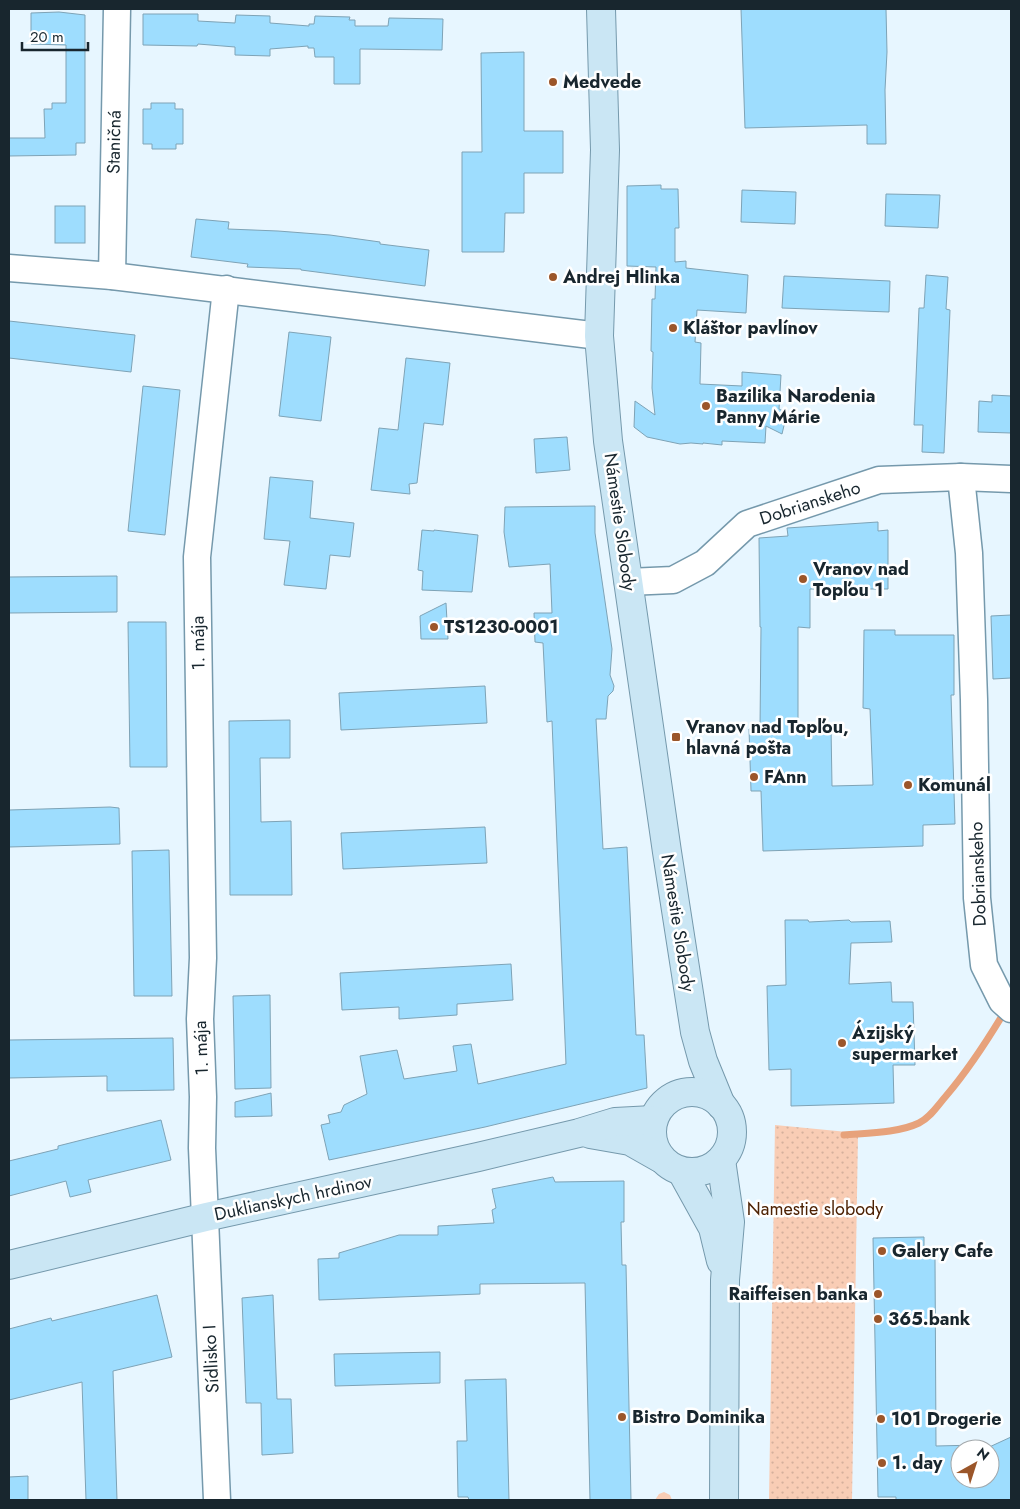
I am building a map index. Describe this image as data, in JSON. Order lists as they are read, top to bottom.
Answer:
{
  "streets": {
    "street": [
      "Staničná",
      "Dobrianskeho",
      "Námestie Slobody",
      "1. mája",
      "Duklianskych hrdinov",
      "Sídlisko I"
    ]
  },
  "crossings": [
    ["Dobrianskeho", "Námestie Slobody"],
    ["Námestie Slobody", "Duklianskych hrdinov"],
    ["1. mája", "Duklianskych hrdinov"],
    ["1. mája", "Sídlisko I"],
    ["Duklianskych hrdinov", "Sídlisko I"]
  ],
  "parks": ["Namestie slobody"],
  "places": {
    "other": [
      "Medvede",
      "Andrej Hlinka",
      "Kláštor pavlínov",
      "Bazilika Narodenia Panny Márie",
      "Vranov nad Topľou 1",
      "TS1230-0001",
      "FAnn",
      "Komunál",
      "Ázijský supermarket",
      "Galery Cafe",
      "Raiffeisen banka",
      "365.bank",
      "Bistro Dominika",
      "101 Drogerie",
      "1. day"
    ],
    "transit": ["Vranov nad Topľou, hlavná pošta"]
  },
  "scale_bar": "20 m",
  "north": "top right"
}
